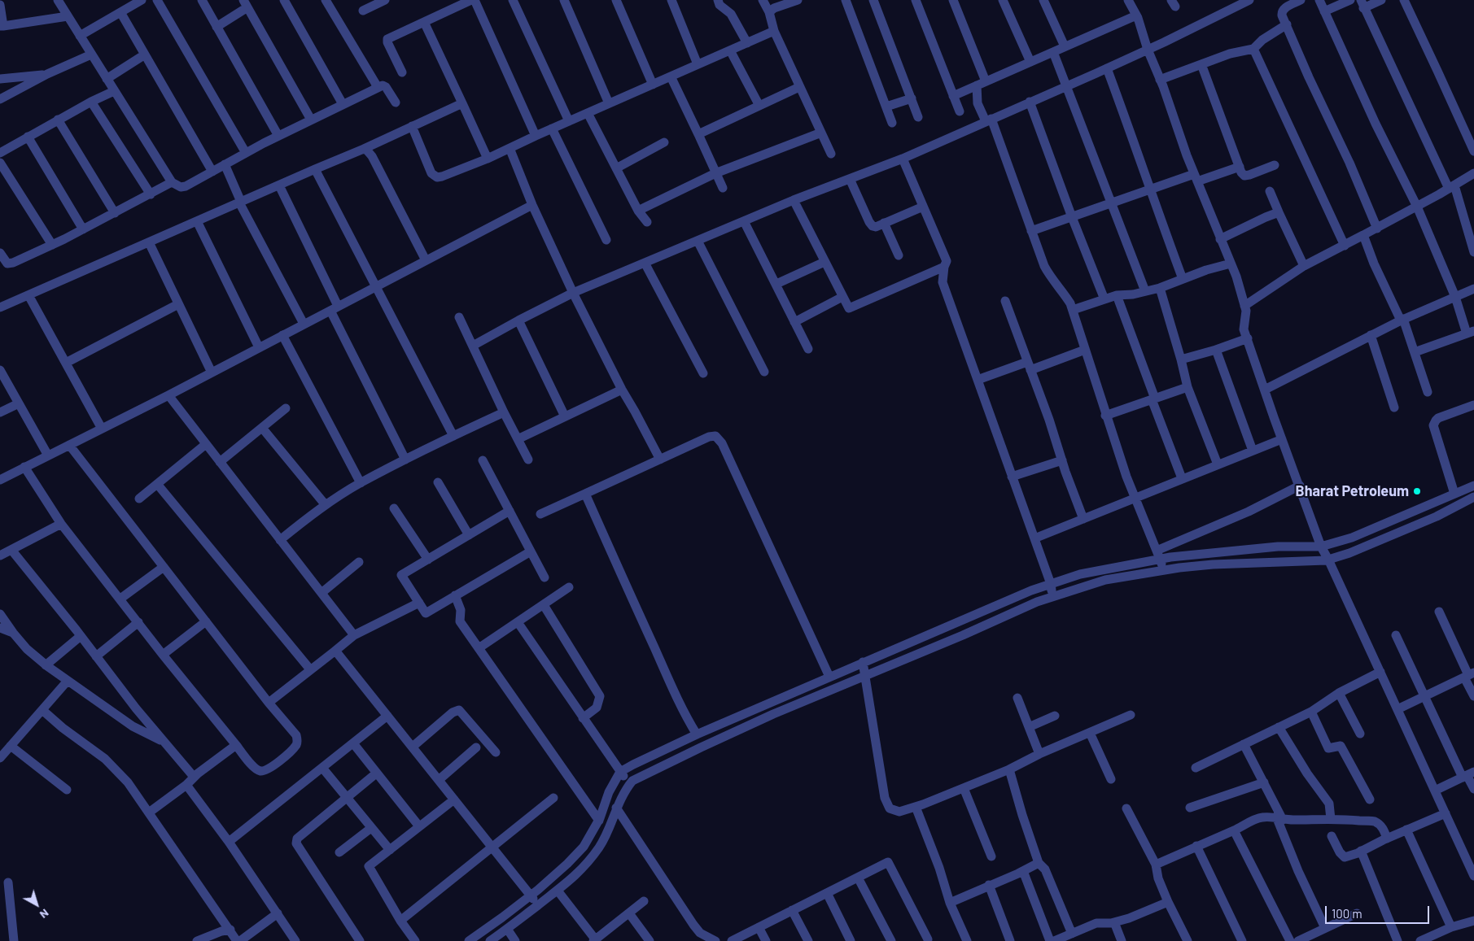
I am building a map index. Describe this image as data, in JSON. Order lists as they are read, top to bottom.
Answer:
{
  "places": ["Bharat Petroleum"],
  "scale_bar": "100 m",
  "north": "bottom right"
}
